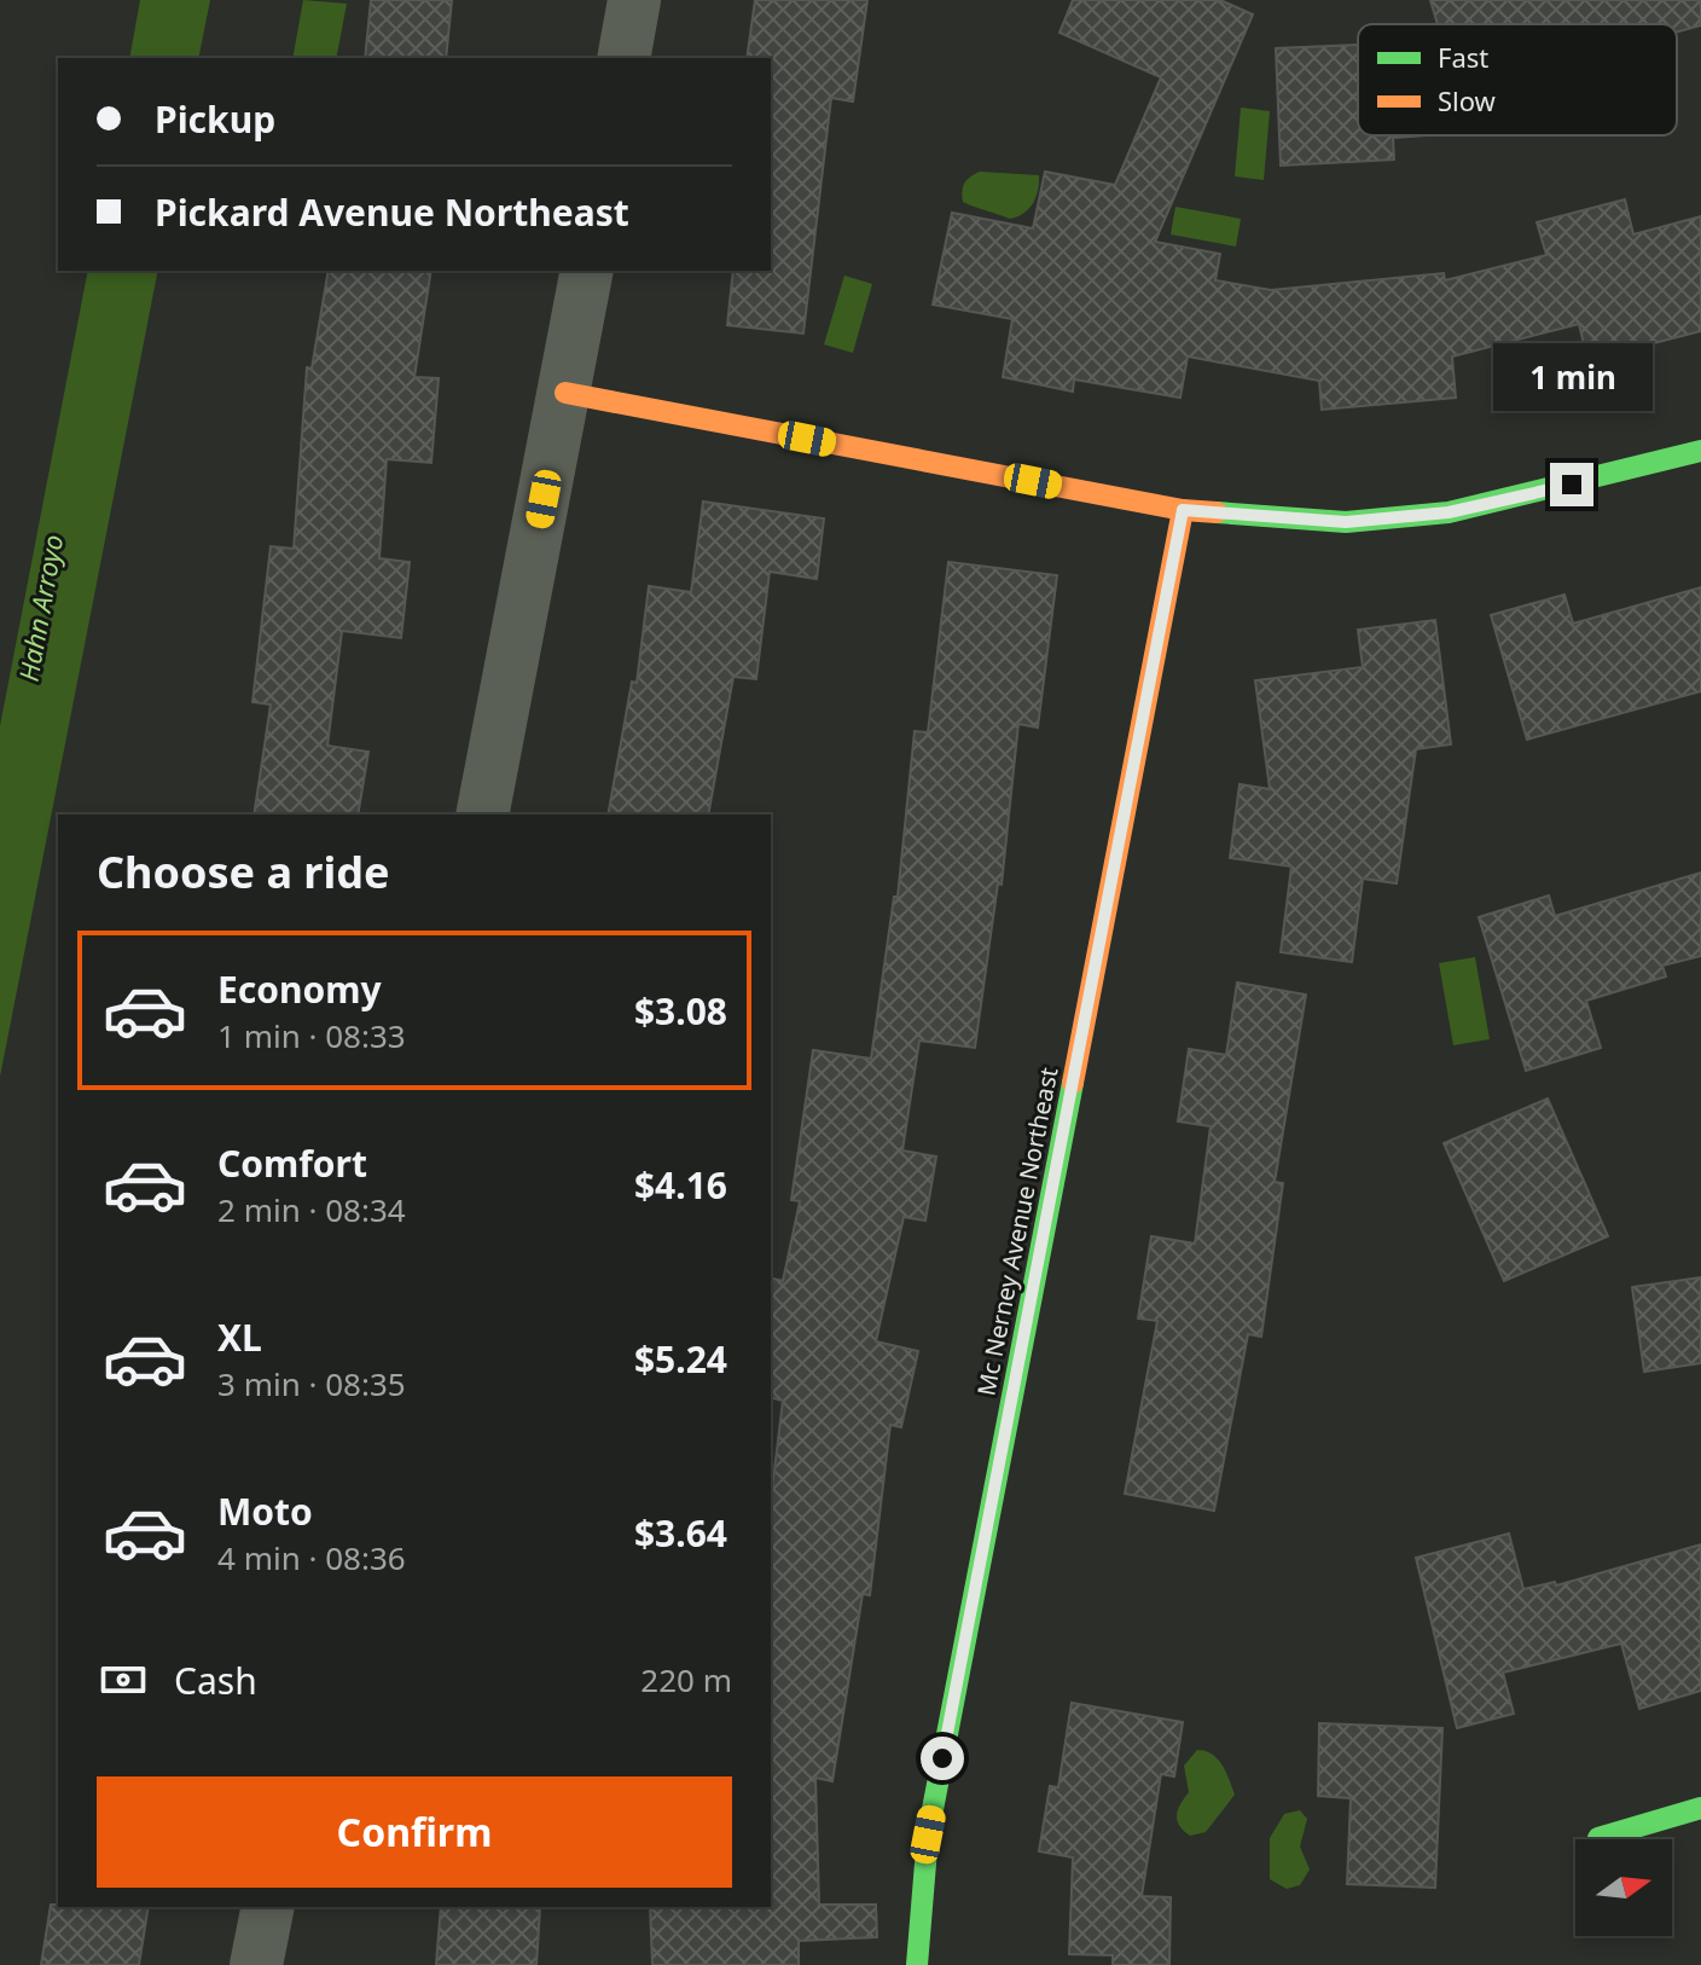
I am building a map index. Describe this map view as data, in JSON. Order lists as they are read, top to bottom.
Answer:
{
  "streets": {
    "street": ["Mc Nerney Avenue Northeast"]
  },
  "water": ["Hahn Arroyo"],
  "legend": ["Fast", "Slow"],
  "north": "right",
  "page": {
    "banner": ["Pickup", "Pickard Avenue Northeast"],
    "bubble": "1 min",
    "heading": "Choose a ride",
    "list": [
      {
        "name": "Economy",
        "note": "1 min · 08:33",
        "value": "$3.08"
      },
      {
        "name": "Comfort",
        "note": "2 min · 08:34",
        "value": "$4.16"
      },
      {
        "name": "XL",
        "note": "3 min · 08:35",
        "value": "$5.24"
      },
      {
        "name": "Moto",
        "note": "4 min · 08:36",
        "value": "$3.64"
      }
    ],
    "pay": ["Cash", "220 m"],
    "buttons": "Confirm"
  }
}
